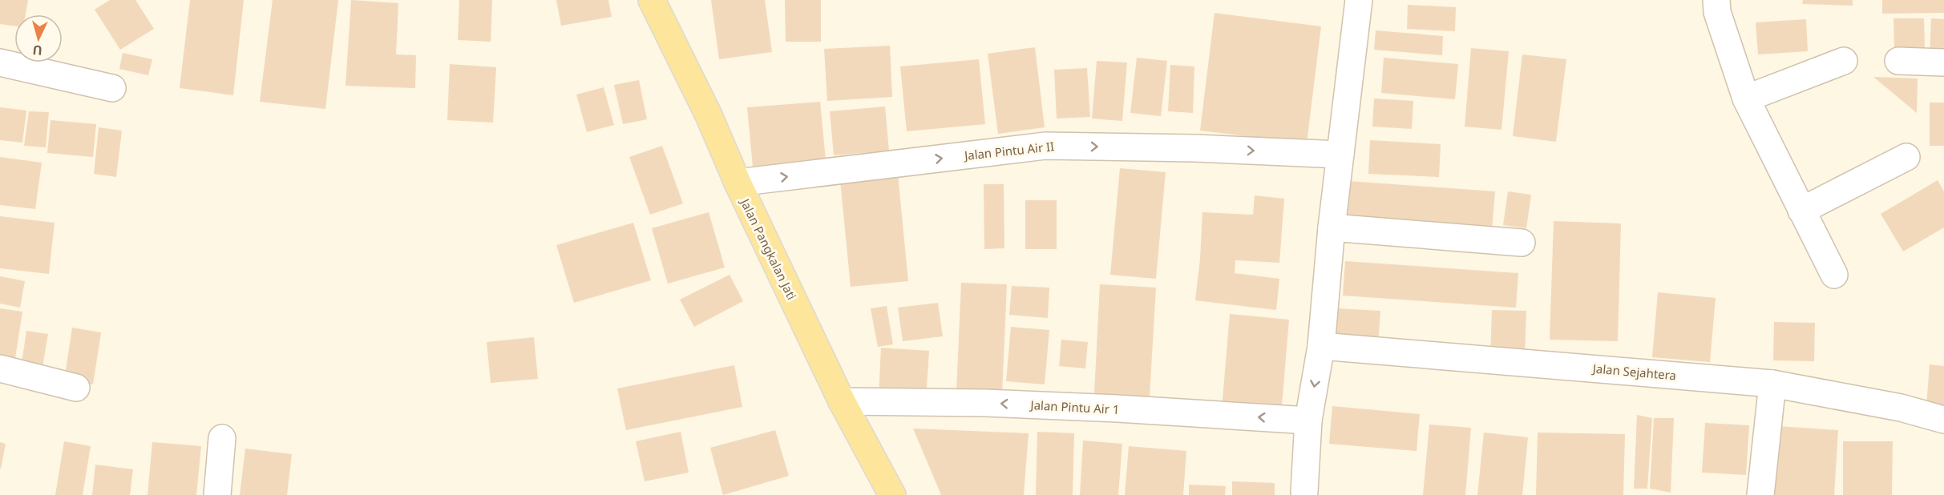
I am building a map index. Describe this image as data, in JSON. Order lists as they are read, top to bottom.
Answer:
{
  "streets": {
    "main road": ["Jalan Pangkalan Jati"],
    "street": ["Jalan Pintu Air II", "Jalan Sejahtera", "Jalan Pintu Air 1"]
  },
  "crossings": [
    ["Jalan Pintu Air II", "Jalan Pangkalan Jati"],
    ["Jalan Pangkalan Jati", "Jalan Pintu Air 1"]
  ],
  "one_way": ["Jalan Pintu Air II", "Jalan Pintu Air 1"],
  "north": "bottom"
}
